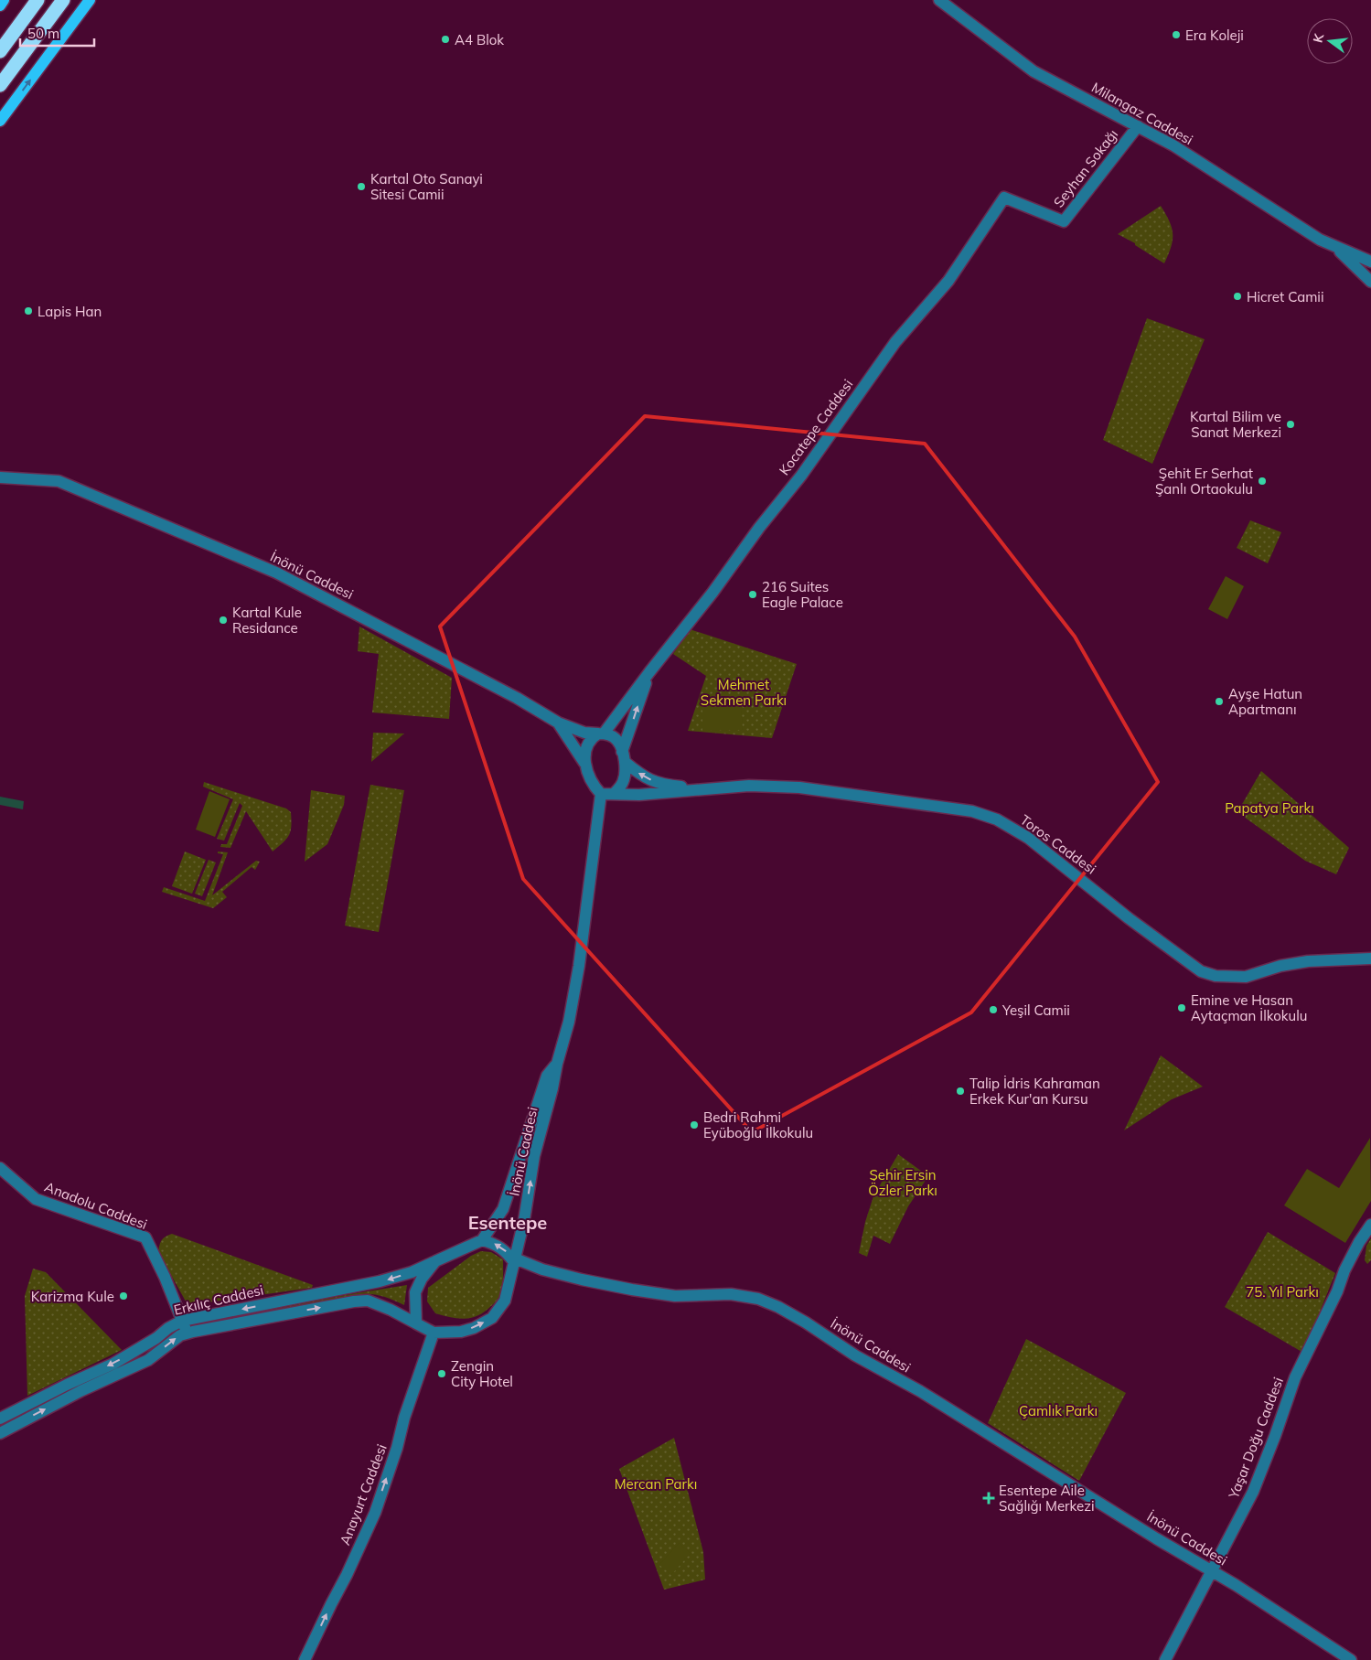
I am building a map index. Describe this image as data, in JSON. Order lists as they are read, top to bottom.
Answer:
{
  "streets": {
    "street": [
      "Milangaz Caddesi",
      "Seyhan Sokağı",
      "Kocatepe Caddesi",
      "İnönü Caddesi",
      "Toros Caddesi",
      "Anadolu Caddesi",
      "Erkılıç Caddesi",
      "Yaşar Doğu Caddesi",
      "Anayurt Caddesi"
    ]
  },
  "crossings": [
    ["Milangaz Caddesi", "Seyhan Sokağı"],
    ["Seyhan Sokağı", "Kocatepe Caddesi"],
    ["Kocatepe Caddesi", "İnönü Caddesi"],
    ["Kocatepe Caddesi", "Toros Caddesi"],
    ["İnönü Caddesi", "Toros Caddesi"],
    ["İnönü Caddesi", "Erkılıç Caddesi"],
    ["İnönü Caddesi", "Yaşar Doğu Caddesi"],
    ["İnönü Caddesi", "Anayurt Caddesi"],
    ["Anadolu Caddesi", "Erkılıç Caddesi"],
    ["Erkılıç Caddesi", "Anayurt Caddesi"]
  ],
  "one_way": ["Anayurt Caddesi"],
  "districts": ["Esentepe"],
  "parks": [
    "Mehmet Sekmen Parkı",
    "Papatya Parkı",
    "Şehir Ersin Özler Parkı",
    "75. Yıl Parkı",
    "Çamlık Parkı",
    "Mercan Parkı"
  ],
  "places": {
    "other": [
      "Era Koleji",
      "A4 Blok",
      "Kartal Oto Sanayi Sitesi Camii",
      "Hicret Camii",
      "Lapis Han",
      "Kartal Bilim ve Sanat Merkezi",
      "Şehit Er Serhat Şanlı Ortaokulu",
      "216 Suites Eagle Palace",
      "Kartal Kule Residance",
      "Ayşe Hatun Apartmanı",
      "Emine ve Hasan Aytaçman İlkokulu",
      "Yeşil Camii",
      "Talip İdris Kahraman Erkek Kur'an Kursu",
      "Bedri Rahmi Eyüboğlu İlkokulu",
      "Karizma Kule",
      "Zengin City Hotel"
    ],
    "health": ["Esentepe Aile Sağlığı Merkezi"]
  },
  "scale_bar": "50 m",
  "north": "left"
}
